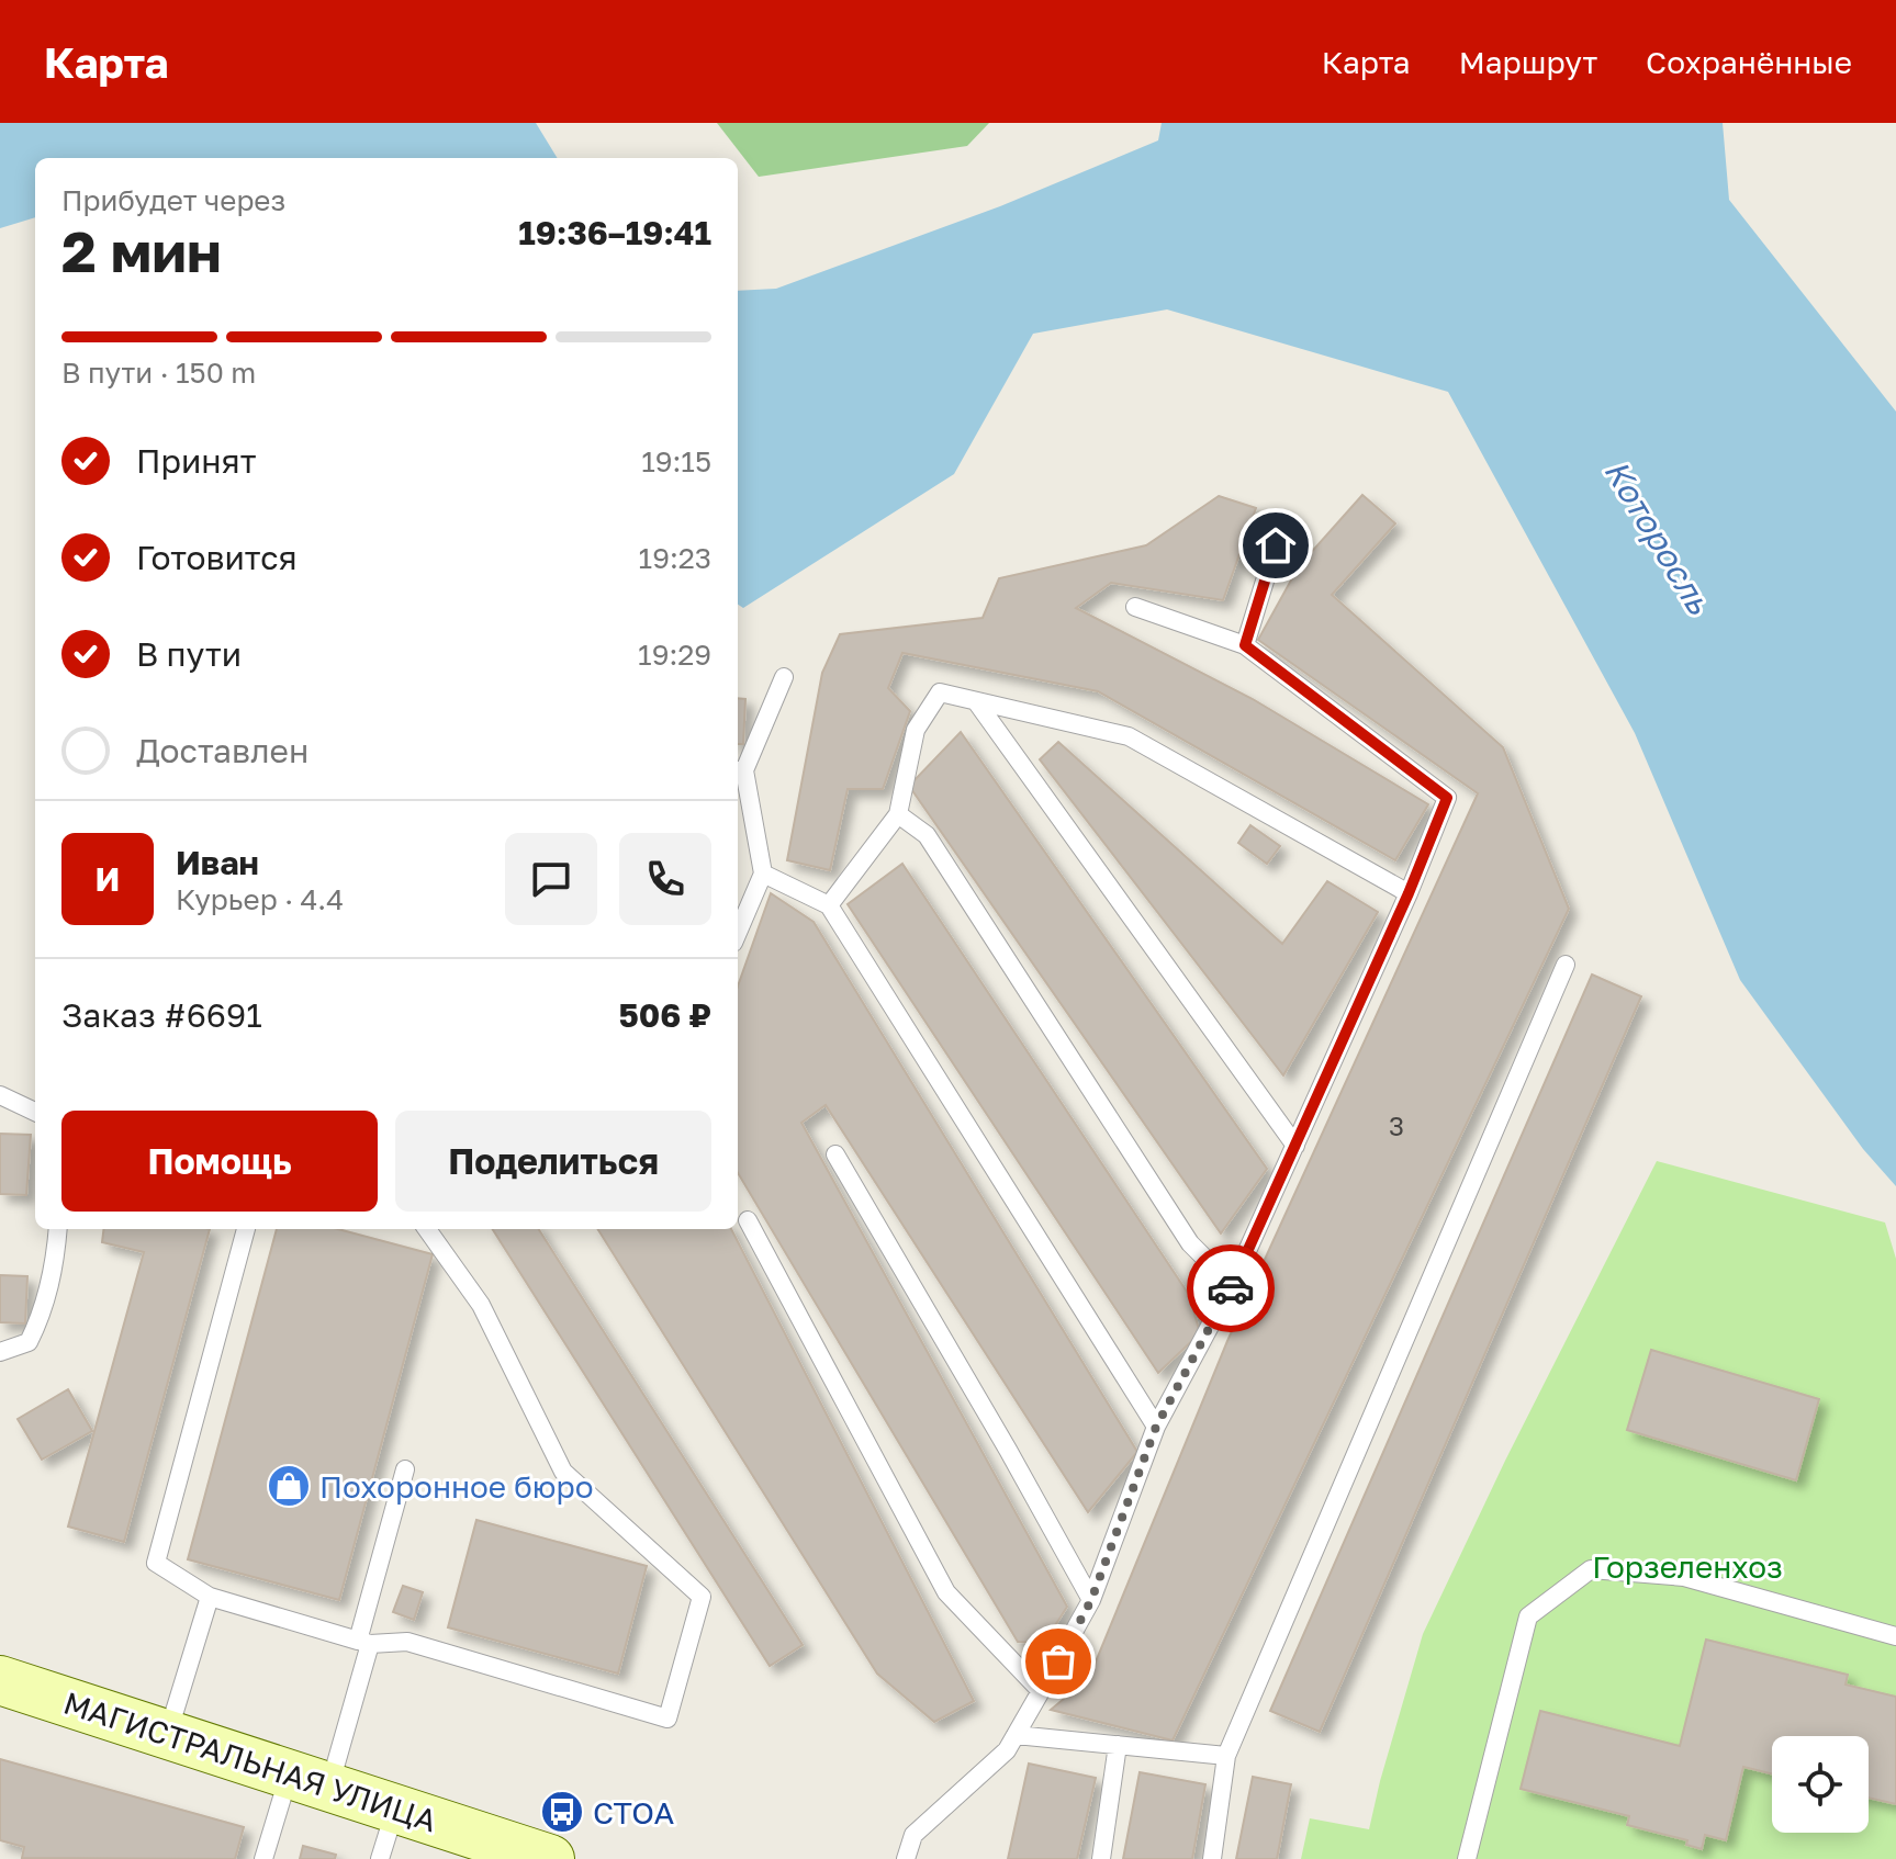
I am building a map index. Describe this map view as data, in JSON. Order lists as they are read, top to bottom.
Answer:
{
  "streets": {
    "main road": ["МАГИСТРАЛЬНАЯ УЛИЦА"]
  },
  "water": ["Которосль"],
  "parks": ["Горзеленхоз"],
  "places": {
    "shop": ["Похоронное бюро"],
    "bus stop": ["СТОА"]
  },
  "house_numbers": ["3"],
  "page": {
    "header": "Карта",
    "nav": ["Карта", "Маршрут", "Сохранённые"],
    "heading": ["2 мин", "Прибудет через", "19:36–19:41"],
    "panel": [
      "Иван",
      "Курьер · 4.4",
      "Заказ #6691",
      "506 ₽"
    ],
    "bar": "В пути · 150 m",
    "list": [
      ["Принят", "19:15"],
      ["Готовится", "19:23"],
      ["В пути", "19:29"],
      "Доставлен"
    ],
    "round": "И",
    "buttons": ["Помощь", "Поделиться"]
  }
}
